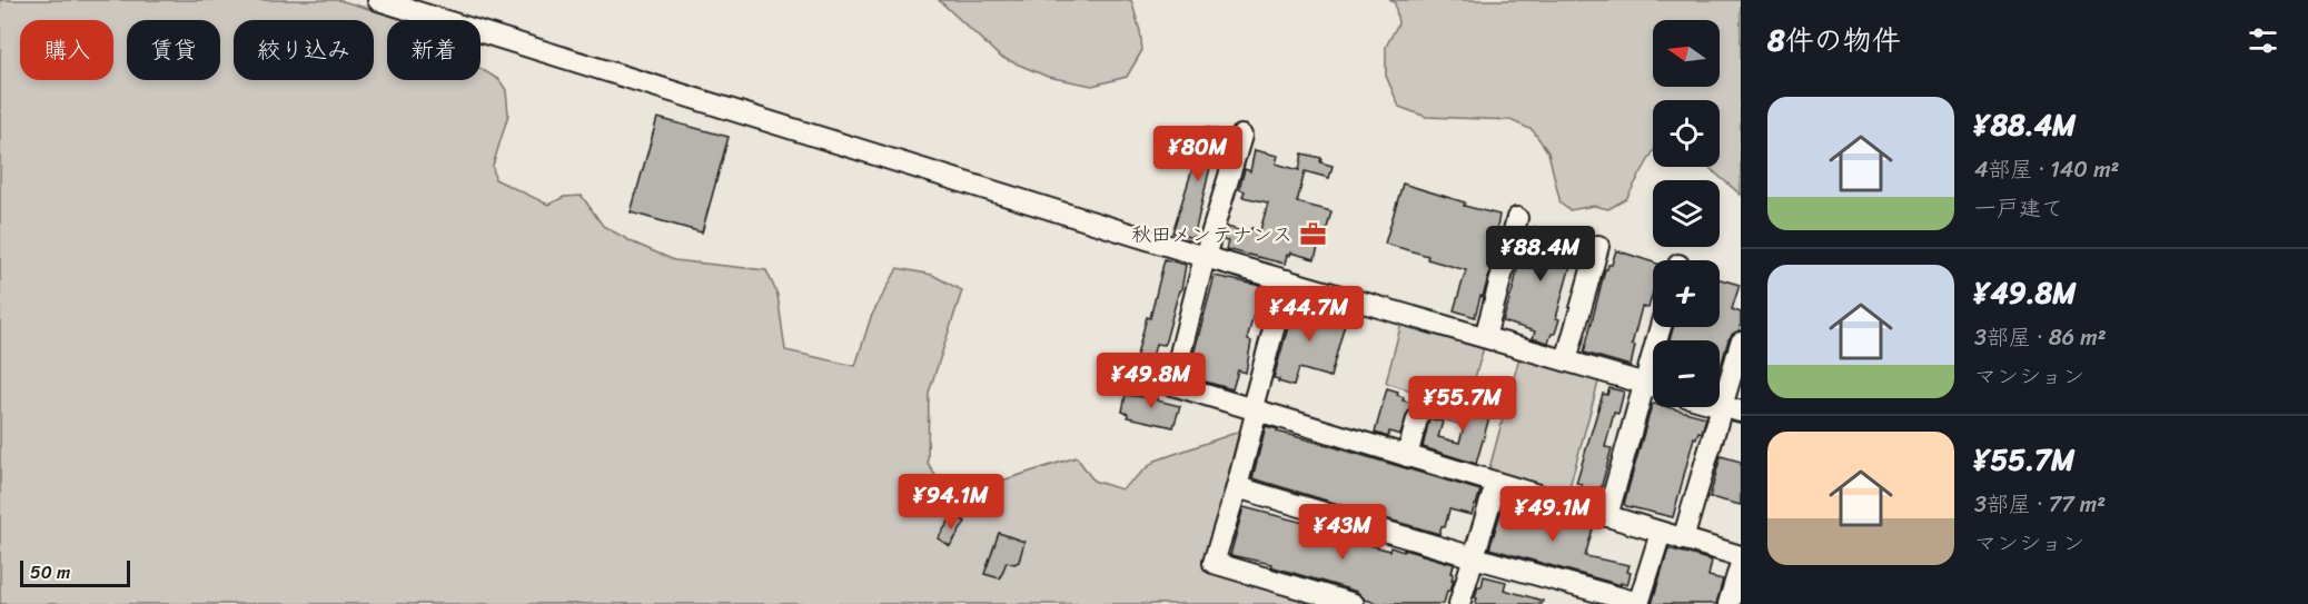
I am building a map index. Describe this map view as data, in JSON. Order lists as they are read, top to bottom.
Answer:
{
  "places": {
    "office": ["秋田メンテナンス"]
  },
  "scale_bar": "50 m",
  "north": "left",
  "page": {
    "heading": "8件の物件",
    "map_buttons": ["+", "−"],
    "chip": [
      "購入",
      "賃貸",
      "絞り込み",
      "新着"
    ],
    "list": [
      {
        "name": "¥88.4M",
        "note": "4部屋 · 140 m² · 一戸建て"
      },
      {
        "name": "¥49.8M",
        "note": "3部屋 · 86 m² · マンション"
      },
      {
        "name": "¥55.7M",
        "note": "3部屋 · 77 m² · マンション"
      }
    ],
    "price": [
      "¥80M",
      "¥88.4M",
      "¥44.7M",
      "¥49.8M",
      "¥55.7M",
      "¥94.1M",
      "¥49.1M",
      "¥43M"
    ],
    "scale": "50 m"
  }
}
